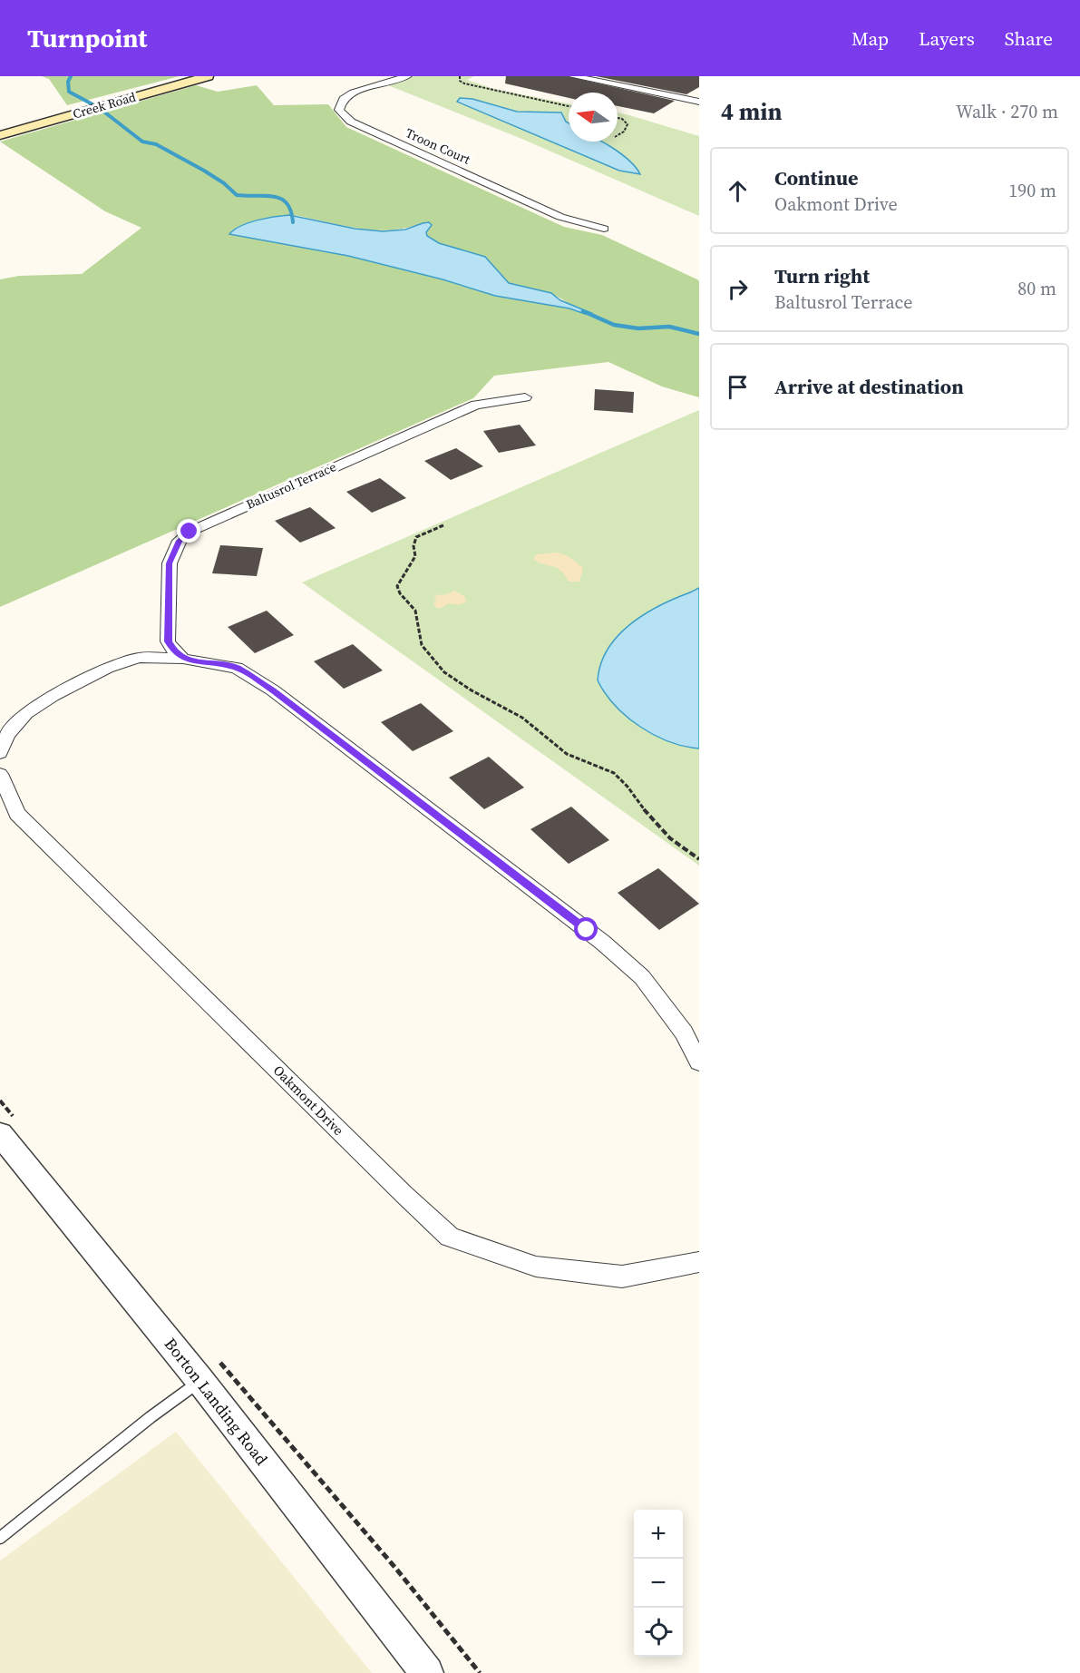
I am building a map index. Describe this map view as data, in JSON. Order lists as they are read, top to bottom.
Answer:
{
  "streets": {
    "main road": ["Creek Road"],
    "street": [
      "Troon Court",
      "Baltusrol Terrace",
      "Oakmont Drive",
      "Borton Landing Road"
    ]
  },
  "north": "left",
  "page": {
    "header": "Turnpoint",
    "nav": ["Map", "Layers", "Share"],
    "heading": ["4 min", "Walk · 270 m"],
    "list": [
      ["Continue", "Oakmont Drive", "190 m"],
      ["Turn right", "Baltusrol Terrace", "80 m"],
      "Arrive at destination"
    ],
    "map_buttons": ["+", "−"]
  }
}
